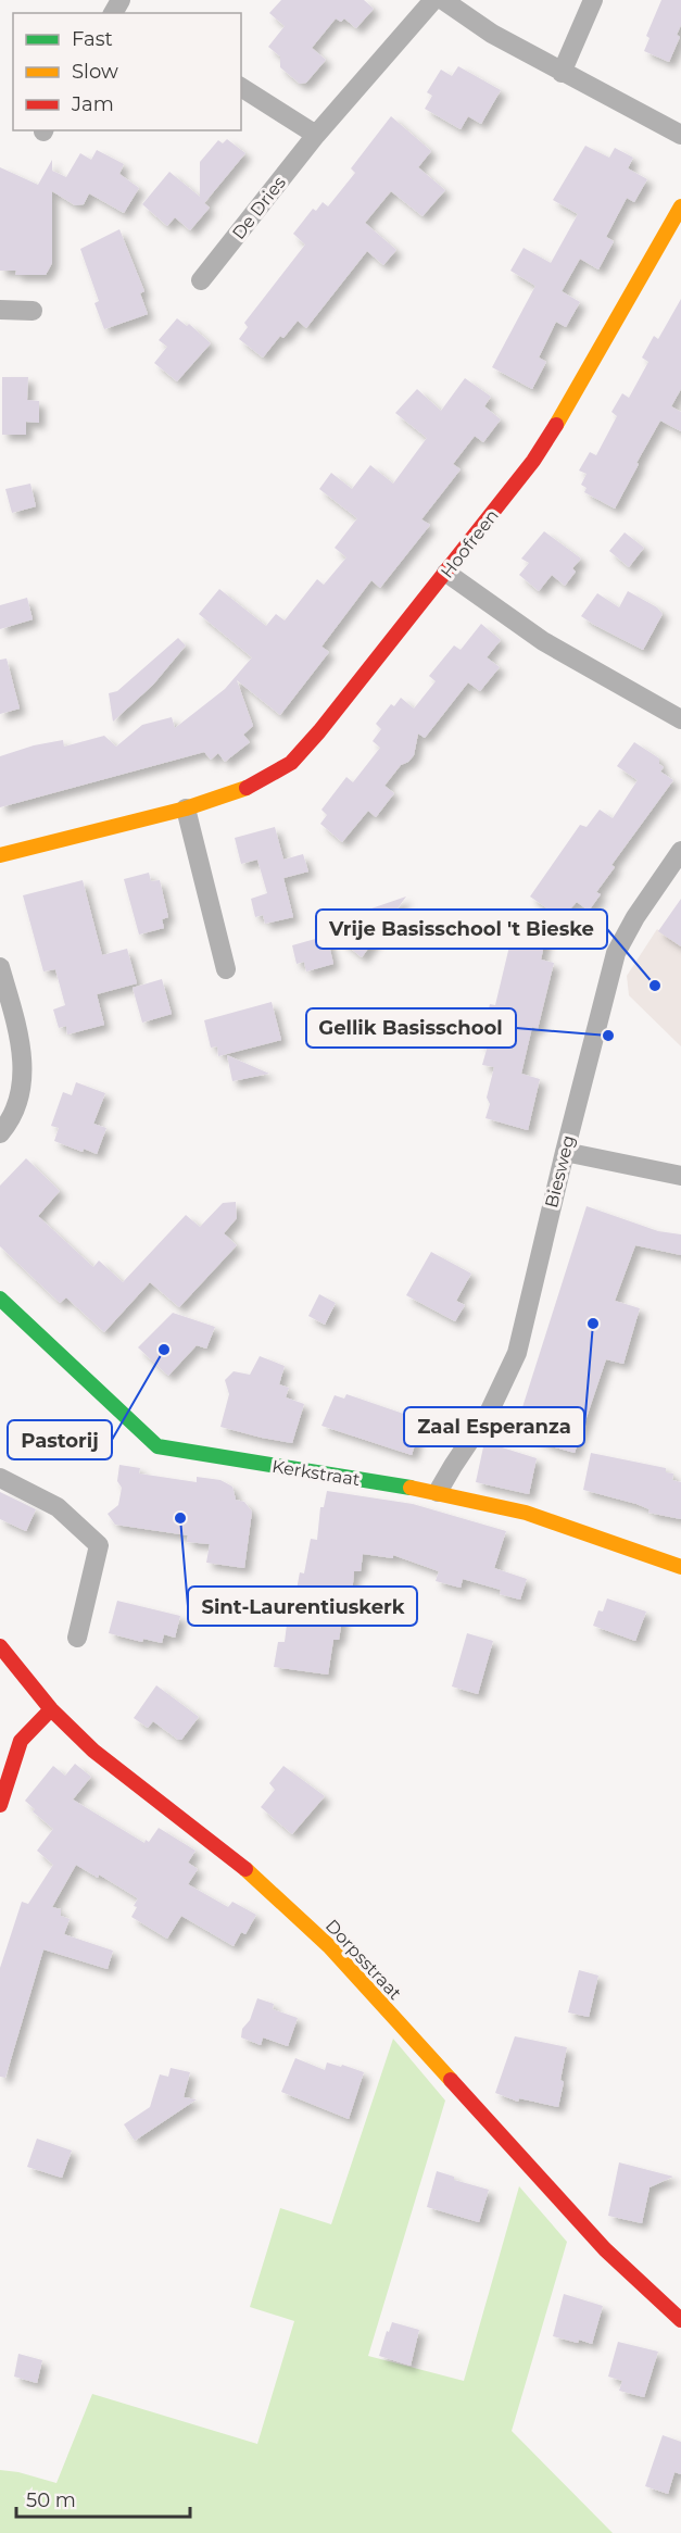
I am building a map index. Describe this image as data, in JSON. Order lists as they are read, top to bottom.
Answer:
{
  "streets": {
    "street": [
      "De Dries",
      "Hoofreen",
      "Biesweg",
      "Kerkstraat",
      "Dorpsstraat"
    ]
  },
  "crossings": [
    ["Biesweg", "Kerkstraat"]
  ],
  "places": [
    "Vrije Basisschool 't Bieske",
    "Gellik Basisschool",
    "Zaal Esperanza",
    "Pastorij",
    "Sint-Laurentiuskerk"
  ],
  "legend": ["Fast", "Slow", "Jam"],
  "scale_bar": "50 m"
}
